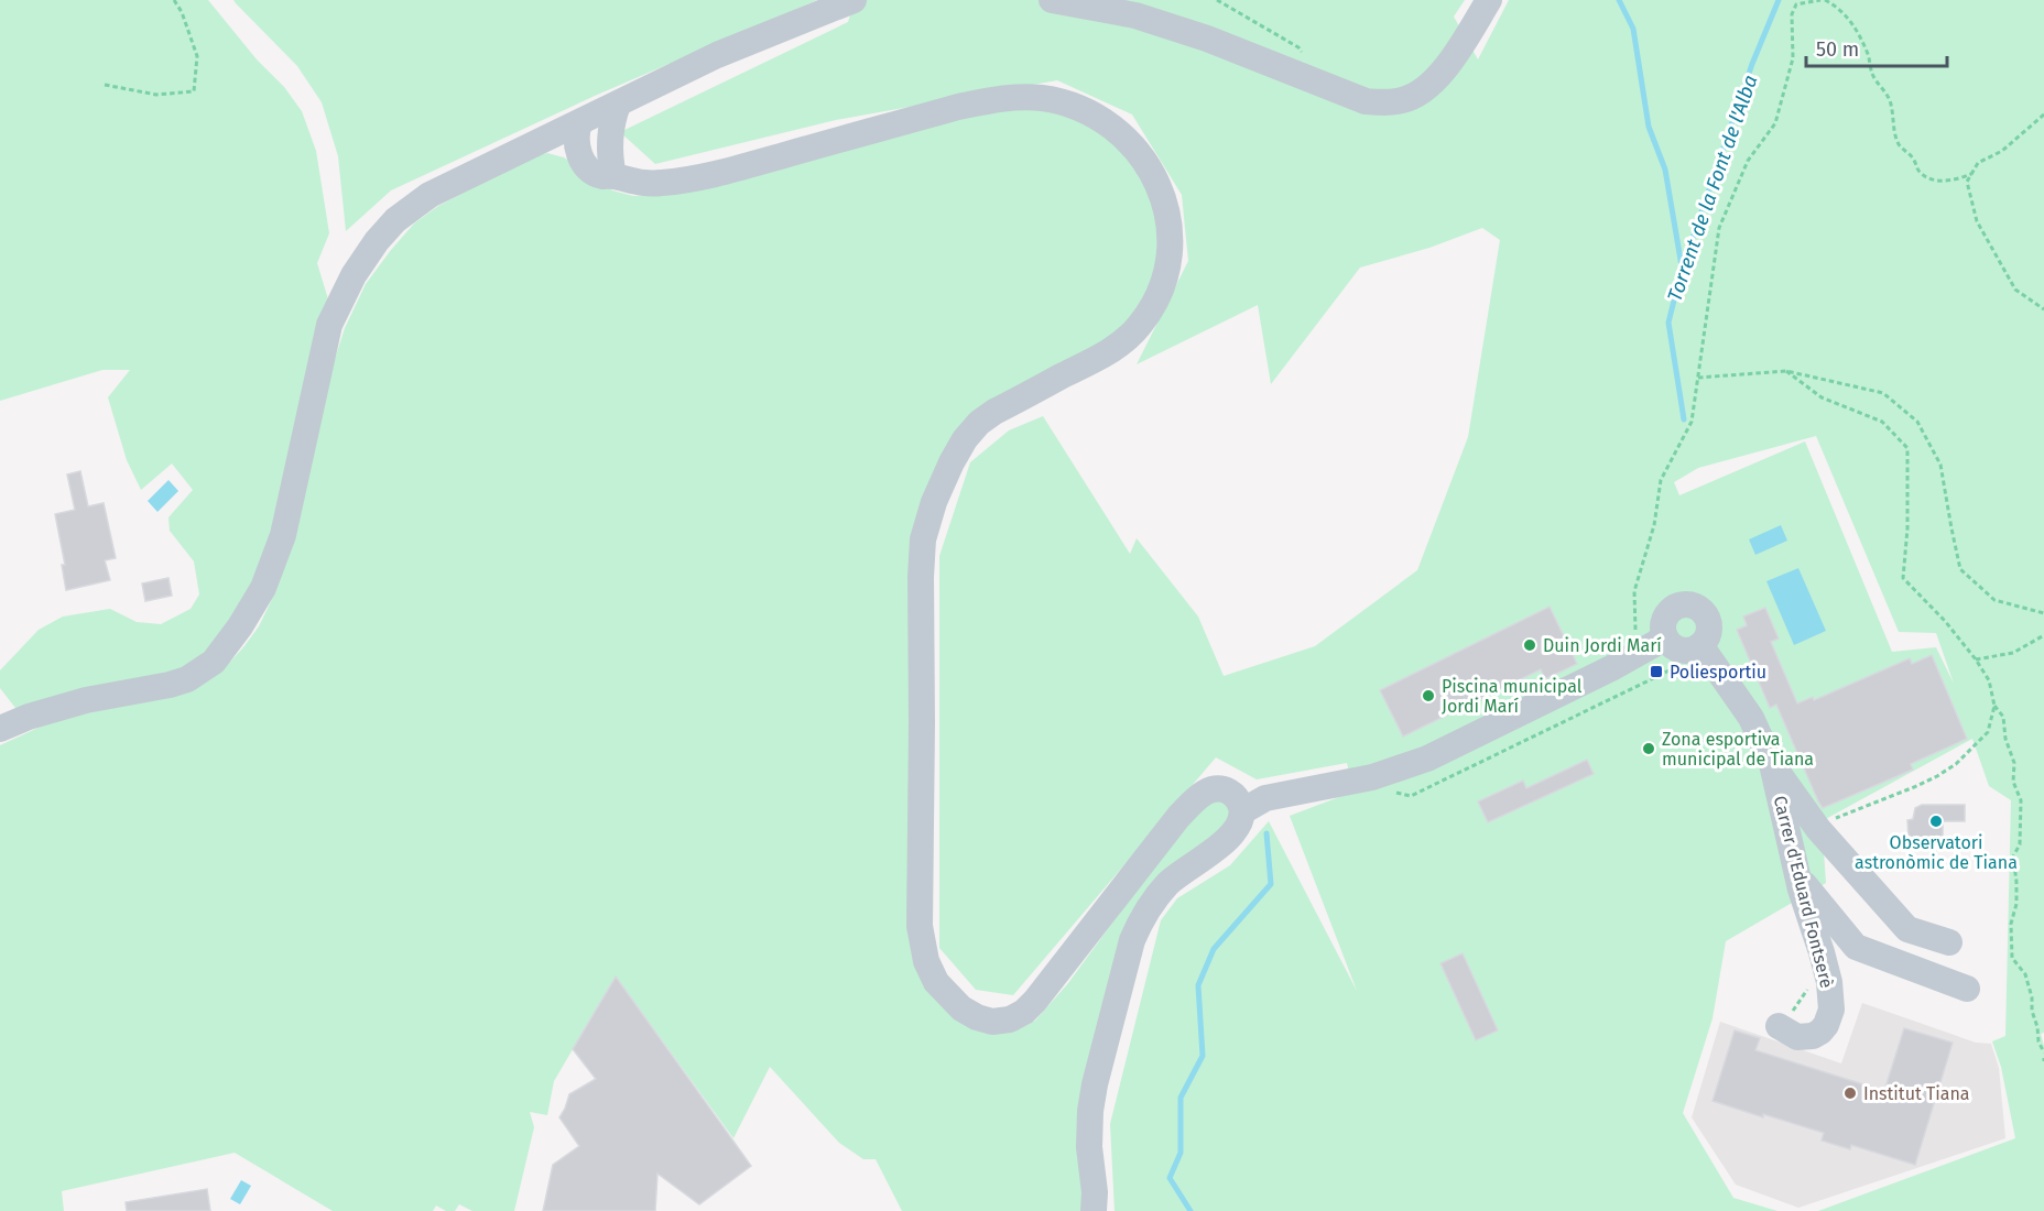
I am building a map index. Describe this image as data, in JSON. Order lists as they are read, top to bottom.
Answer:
{
  "streets": {
    "street": ["Carrer d'Eduard Fontserè"]
  },
  "water": ["Torrent de la Font de l'Alba"],
  "places": {
    "other": [
      "Duin Jordi Marí",
      "Piscina municipal Jordi Marí",
      "Zona esportiva municipal de Tiana",
      "Observatori astronòmic de Tiana",
      "Institut Tiana"
    ],
    "transit": ["Poliesportiu"]
  },
  "scale_bar": "50 m"
}
